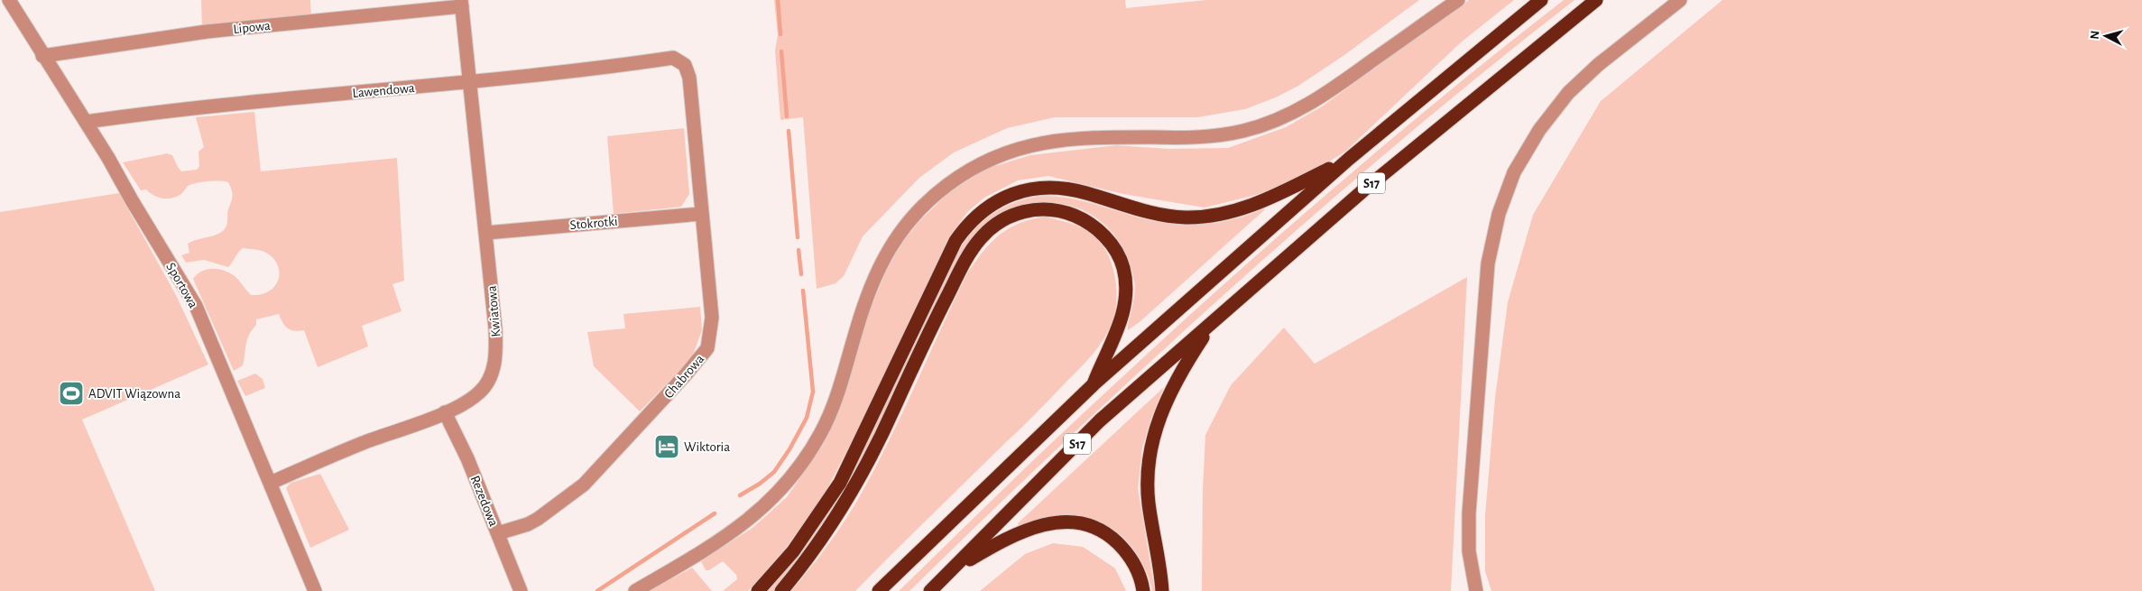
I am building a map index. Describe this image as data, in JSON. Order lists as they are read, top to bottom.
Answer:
{
  "streets": {
    "highway": ["S17"],
    "street": [
      "Lipowa",
      "Lawendowa",
      "Stokrotki",
      "Sportowa",
      "Kwiatowa",
      "Chabrowa",
      "Rezedowa"
    ]
  },
  "crossings": [
    ["Lipowa", "Sportowa"],
    ["Lipowa", "Kwiatowa"],
    ["Lawendowa", "Sportowa"],
    ["Lawendowa", "Kwiatowa"],
    ["Lawendowa", "Chabrowa"],
    ["Stokrotki", "Kwiatowa"],
    ["Stokrotki", "Chabrowa"],
    ["Sportowa", "Kwiatowa"],
    ["Kwiatowa", "Rezedowa"],
    ["Chabrowa", "Rezedowa"]
  ],
  "places": {
    "sports": ["ADVIT Wiązowna"],
    "hotel": ["Wiktoria"]
  },
  "north": "left"
}
